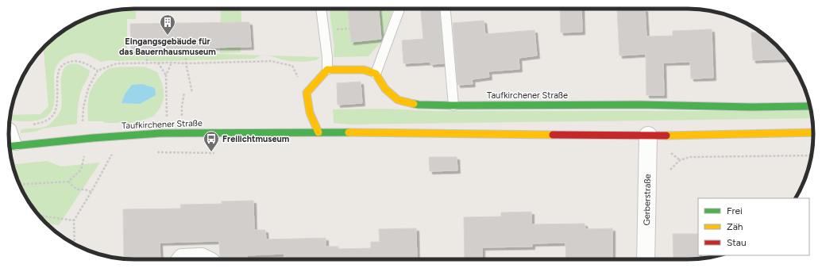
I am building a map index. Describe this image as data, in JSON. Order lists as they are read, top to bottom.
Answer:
{
  "streets": {
    "main road": ["Taufkirchener Straße"],
    "street": ["Gerberstraße"]
  },
  "crossings": [
    ["Taufkirchener Straße", "Gerberstraße"]
  ],
  "places": {
    "building": ["Eingangsgebäude für das Bauernhausmuseum"],
    "bus stop": ["Freilichtmuseum"]
  },
  "legend": ["Frei", "Zäh", "Stau"]
}
